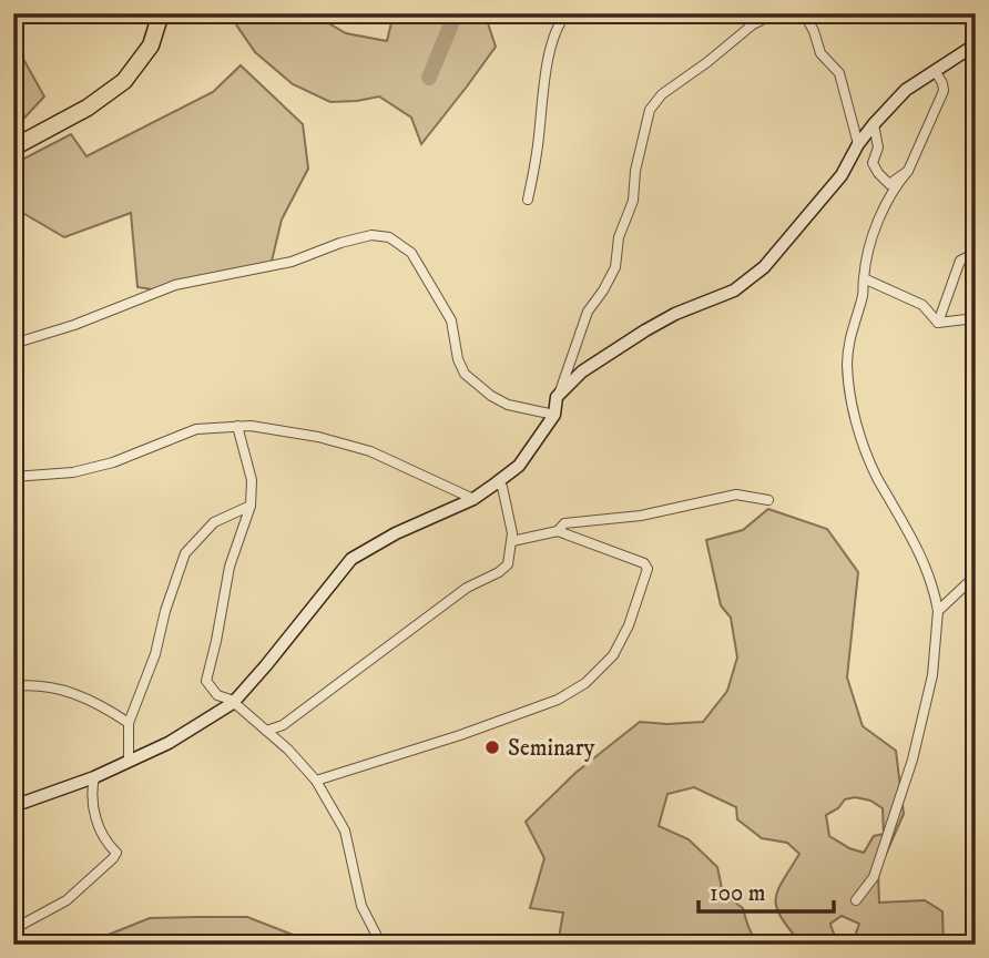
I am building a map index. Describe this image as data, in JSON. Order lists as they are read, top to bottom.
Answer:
{
  "places": ["Seminary"],
  "scale_bar": "100 m"
}
